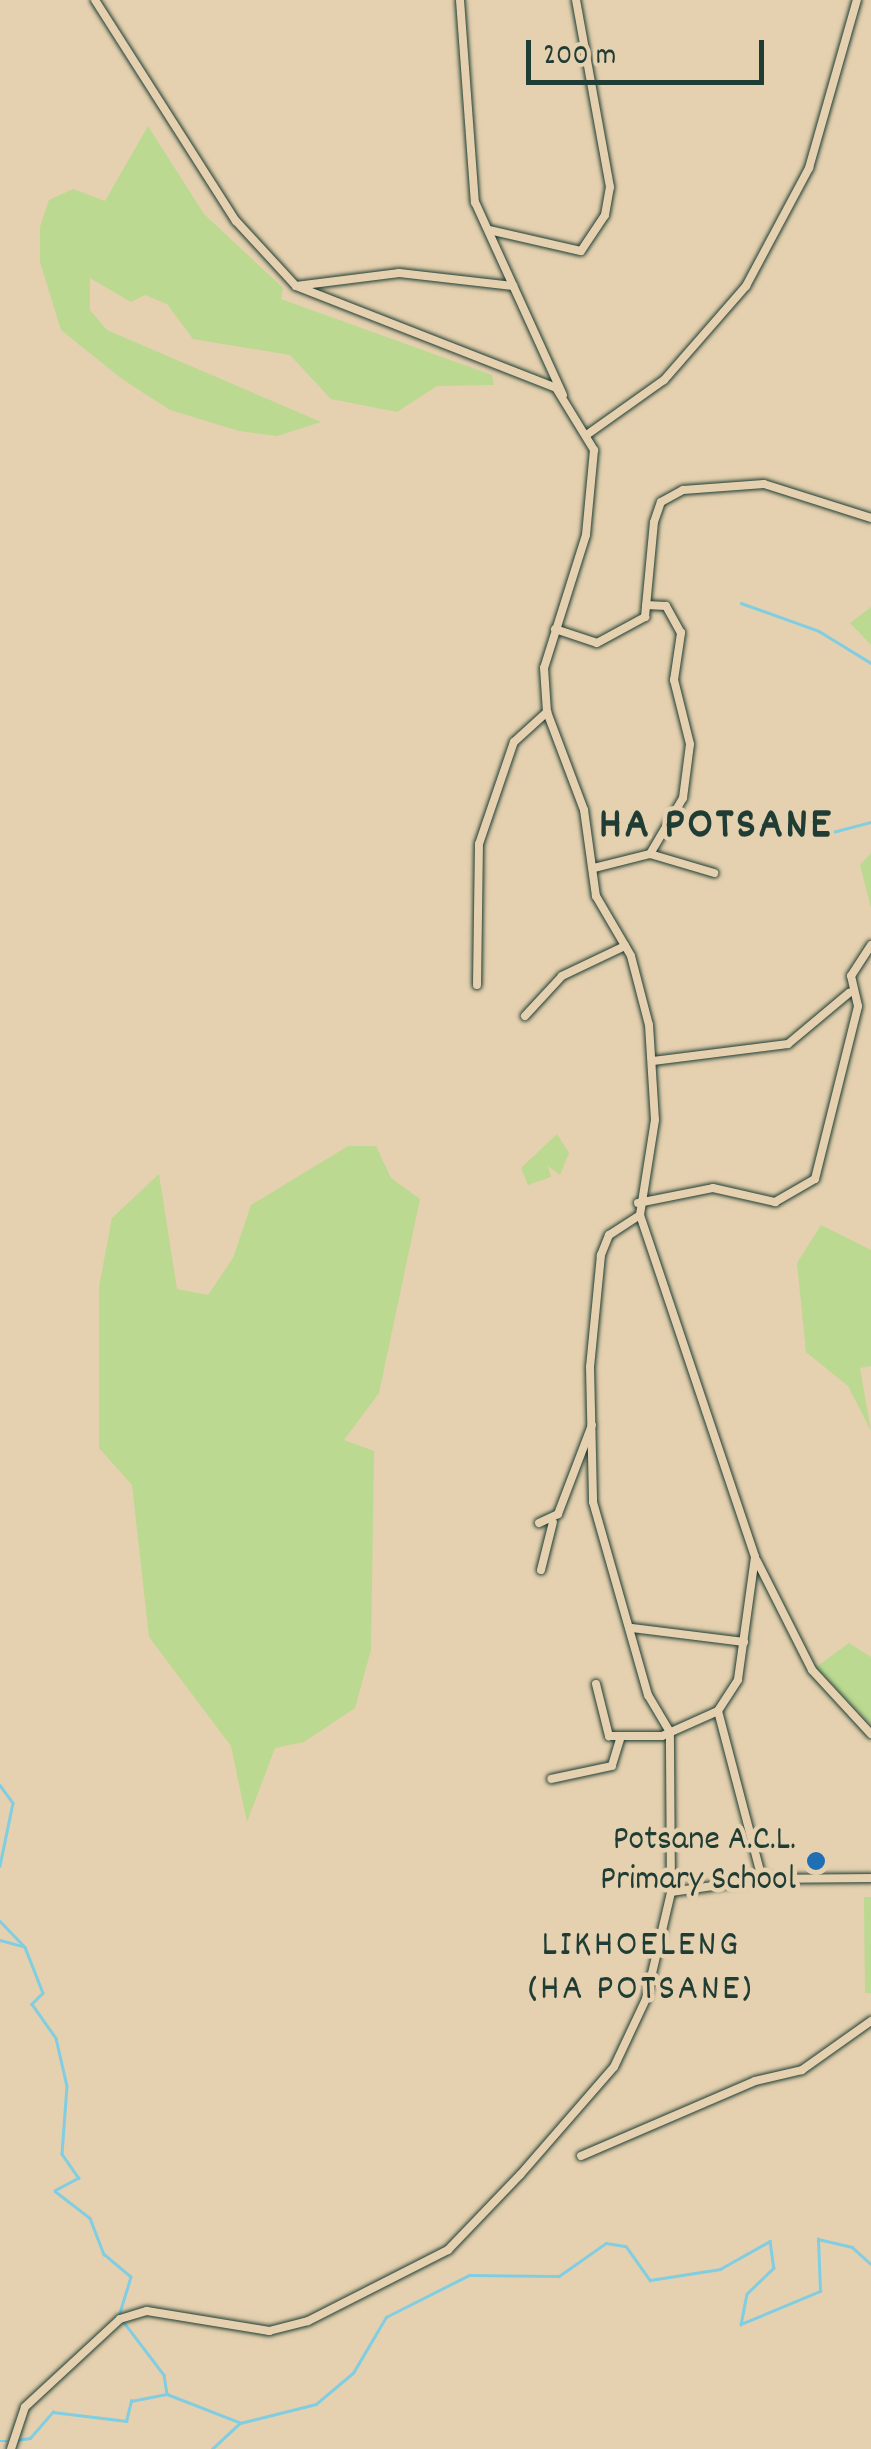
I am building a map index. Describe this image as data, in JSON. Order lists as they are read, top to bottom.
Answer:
{
  "districts": ["HA POTSANE", "LIKHOELENG (HA POTSANE)"],
  "places": ["Potsane A.C.L. Primary School"],
  "scale_bar": "200 m"
}
